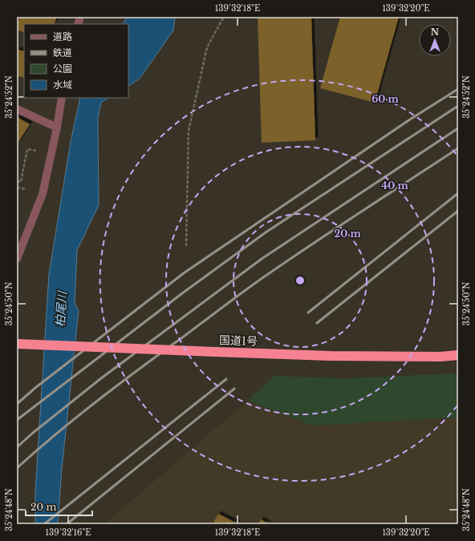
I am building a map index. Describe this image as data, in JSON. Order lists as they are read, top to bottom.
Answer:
{
  "streets": {
    "highway": ["国道1号"]
  },
  "water": ["柏尾川"],
  "legend": [
    "道路",
    "鉄道",
    "公園",
    "水域"
  ],
  "scale_bar": "20 m",
  "north": "top",
  "coordinates": [
    "139°32'18\"E",
    "139°32'20\"E",
    "35°24'52\"N",
    "35°24'50\"N",
    "35°24'48\"N",
    "139°32'16\"E"
  ],
  "rings": ["60 m", "40 m", "20 m"]
}
